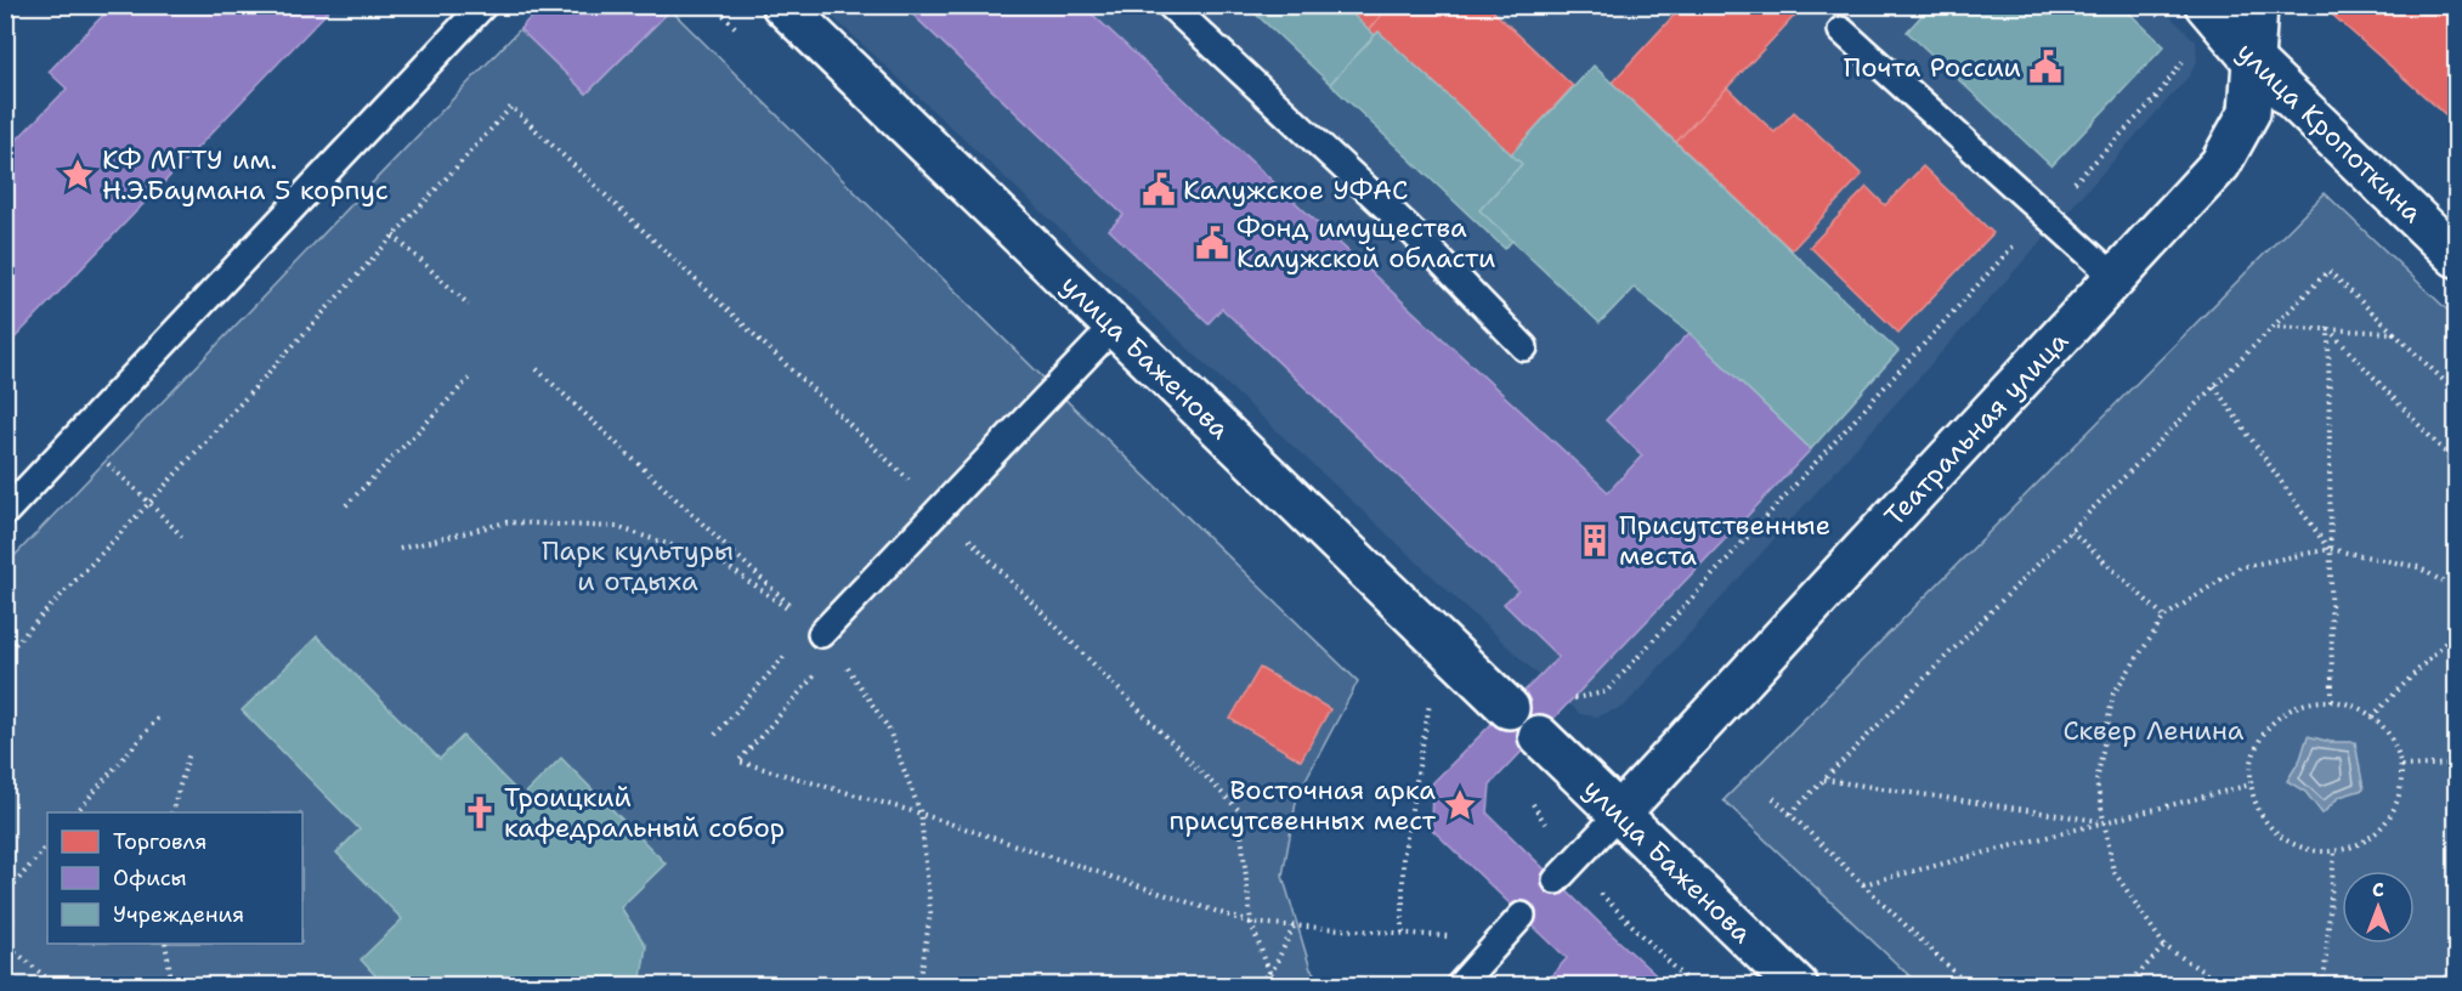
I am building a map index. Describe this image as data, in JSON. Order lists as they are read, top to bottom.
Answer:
{
  "streets": {
    "street": ["улица Кропоткина", "улица Баженова", "Театральная улица"]
  },
  "crossings": [
    ["улица Кропоткина", "Театральная улица"],
    ["улица Баженова", "Театральная улица"]
  ],
  "parks": ["Парк культуры и отдыха", "Сквер Ленина"],
  "places": {
    "public building": ["Почта России", "Калужское УФАС", "Фонд имущества Калужской области"],
    "place": ["КФ МГТУ им. Н.Э.Баумана 5 корпус", "Восточная арка присутсвенных мест"],
    "building": ["Присутственные места"],
    "church": ["Троицкий кафедральный собор"]
  },
  "legend": ["Торговля", "Офисы", "Учреждения"],
  "north": "top"
}
